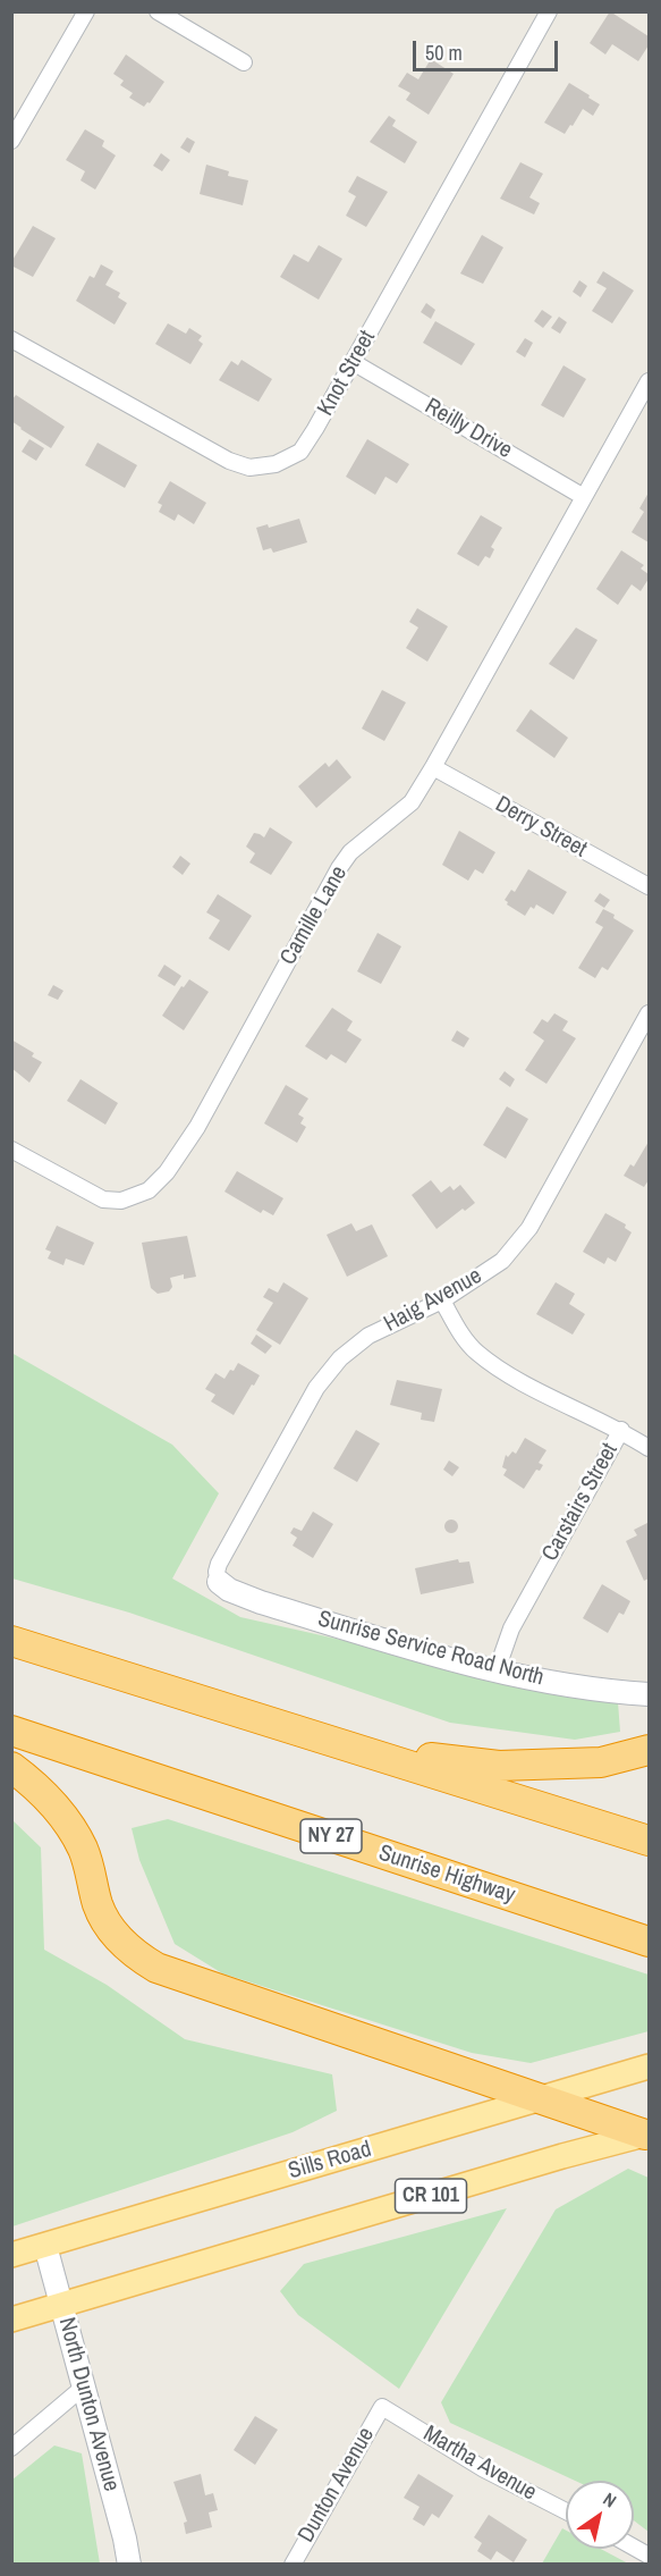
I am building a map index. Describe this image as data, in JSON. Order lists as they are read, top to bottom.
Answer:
{
  "streets": {
    "highway": ["NY 27", "Sunrise Highway"],
    "main road": ["Sills Road", "CR 101"],
    "street": [
      "Knot Street",
      "Reilly Drive",
      "Derry Street",
      "Camille Lane",
      "Haig Avenue",
      "Carstairs Street",
      "Sunrise Service Road North",
      "North Dunton Avenue",
      "Martha Avenue",
      "Dunton Avenue"
    ]
  },
  "crossings": [
    ["Knot Street", "Reilly Drive"],
    ["Reilly Drive", "Camille Lane"],
    ["Derry Street", "Camille Lane"],
    ["Haig Avenue", "Carstairs Street"],
    ["Haig Avenue", "Sunrise Service Road North"],
    ["Carstairs Street", "Sunrise Service Road North"],
    ["Sills Road", "North Dunton Avenue"],
    ["CR 101", "North Dunton Avenue"],
    ["Martha Avenue", "Dunton Avenue"]
  ],
  "scale_bar": "50 m",
  "north": "top right"
}
